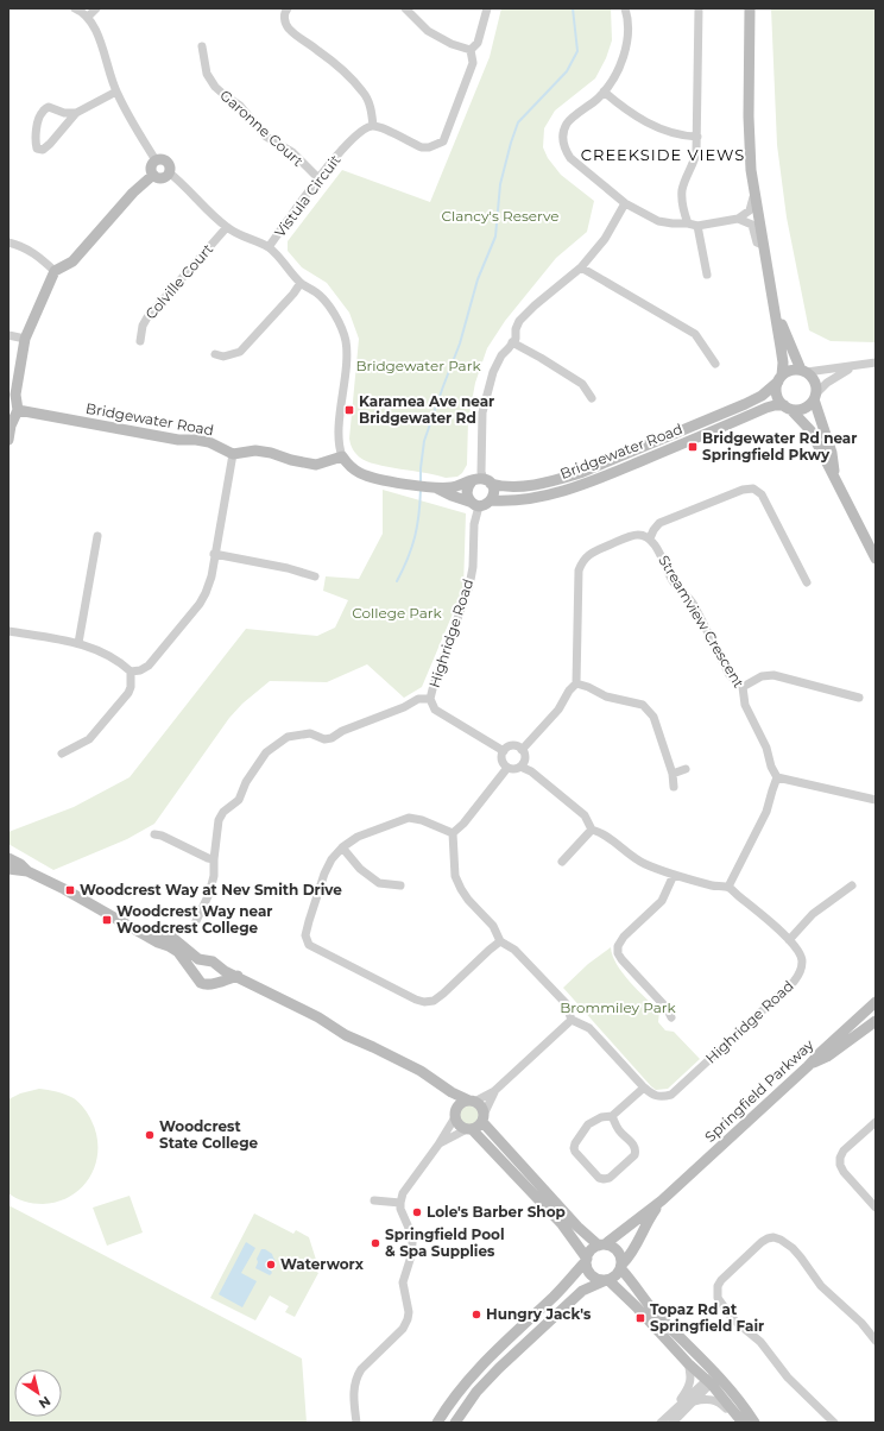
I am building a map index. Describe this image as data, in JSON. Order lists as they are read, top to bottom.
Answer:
{
  "streets": {
    "street": [
      "Garonne Court",
      "Vistula Circuit",
      "Colville Court",
      "Bridgewater Road",
      "Streamview Crescent",
      "Highridge Road",
      "Springfield Parkway"
    ]
  },
  "crossings": [
    ["Garonne Court", "Vistula Circuit"],
    ["Bridgewater Road", "Highridge Road"]
  ],
  "districts": ["CREEKSIDE VIEWS"],
  "parks": [
    "Clancy's Reserve",
    "Bridgewater Park",
    "College Park",
    "Brommiley Park"
  ],
  "places": {
    "transit": [
      "Karamea Ave near Bridgewater Rd",
      "Bridgewater Rd near Springfield Pkwy",
      "Woodcrest Way at Nev Smith Drive",
      "Woodcrest Way near Woodcrest College",
      "Topaz Rd at Springfield Fair"
    ],
    "other": [
      "Woodcrest State College",
      "Lole's Barber Shop",
      "Springfield Pool & Spa Supplies",
      "Waterworx",
      "Hungry Jack's"
    ]
  },
  "north": "bottom right"
}
